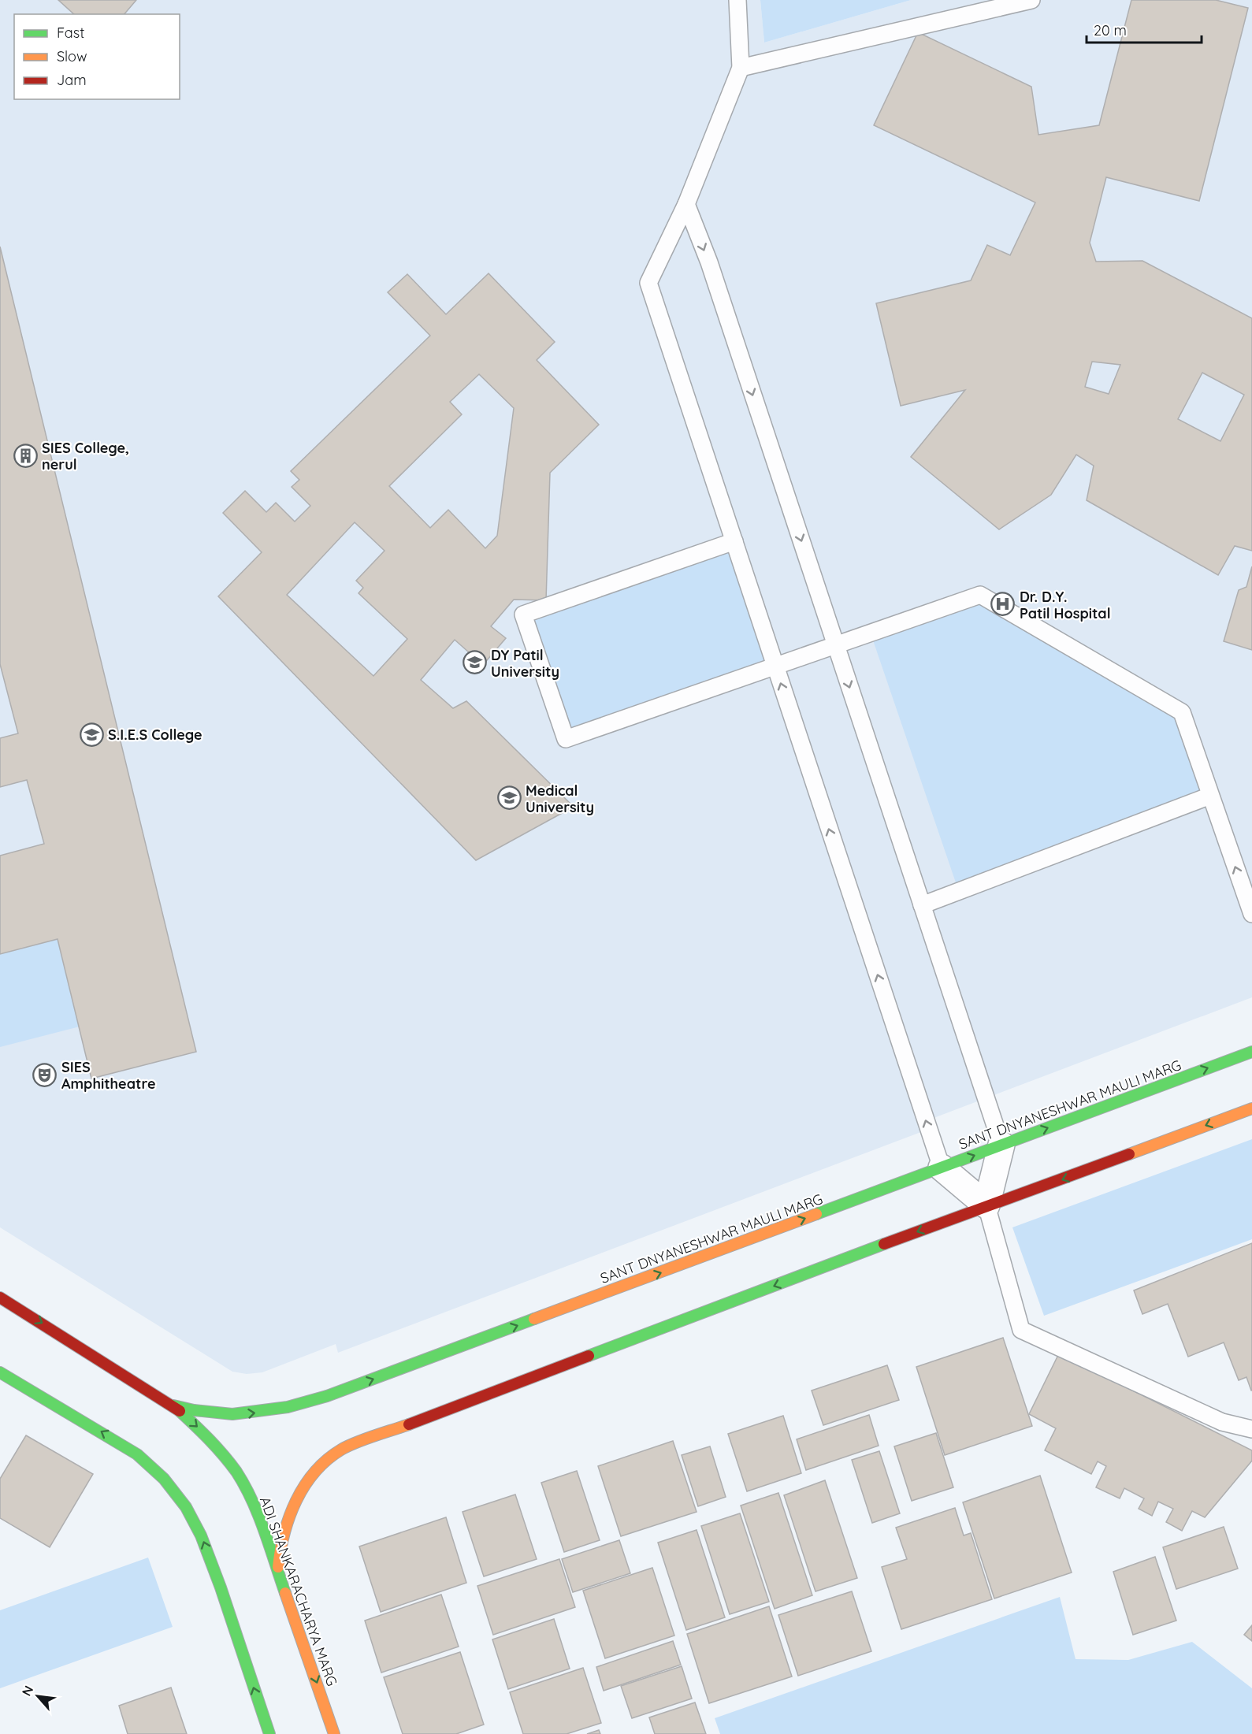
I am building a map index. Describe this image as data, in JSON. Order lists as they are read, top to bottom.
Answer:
{
  "streets": {
    "street": ["SANT DNYANESHWAR MAULI MARG", "ADI SHANKARACHARYA MARG"]
  },
  "crossings": [
    ["SANT DNYANESHWAR MAULI MARG", "ADI SHANKARACHARYA MARG"]
  ],
  "places": {
    "building": ["SIES College, nerul"],
    "hospital": ["Dr. D.Y. Patil Hospital"],
    "school or university": ["DY Patil University", "S.I.E.S College", "Medical University"],
    "theatre": ["SIES Amphitheatre"]
  },
  "legend": ["Fast", "Slow", "Jam"],
  "scale_bar": "20 m",
  "north": "top left"
}
